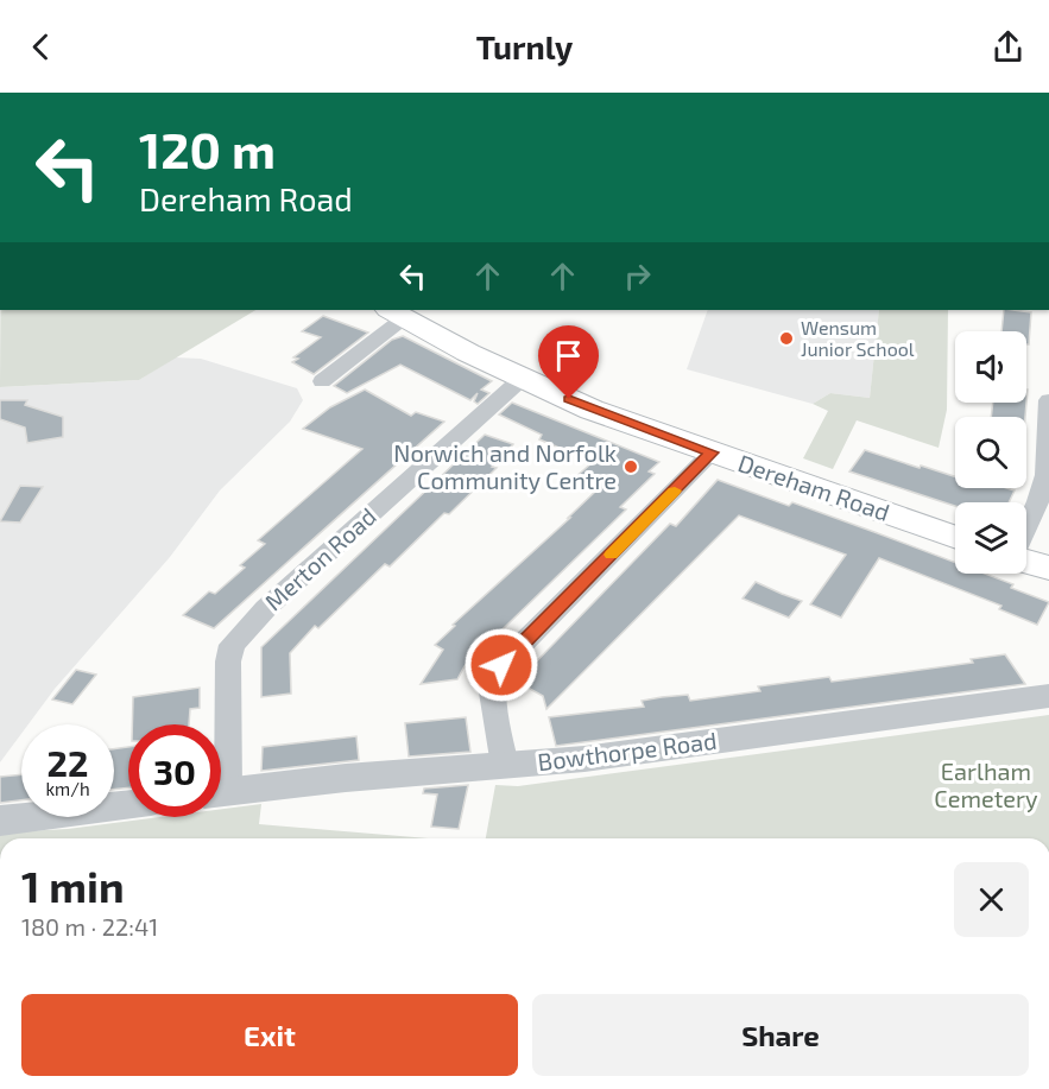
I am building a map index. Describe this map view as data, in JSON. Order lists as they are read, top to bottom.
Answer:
{
  "streets": {
    "main road": ["Dereham Road"],
    "street": ["Merton Road", "Bowthorpe Road"]
  },
  "crossings": [
    ["Dereham Road", "Merton Road"]
  ],
  "parks": ["Earlham Cemetery"],
  "places": ["Wensum Junior School", "Norwich and Norfolk Community Centre"],
  "page": {
    "header": "Turnly",
    "turn": ["120 m", "Dereham Road"],
    "speed": "22 km/h",
    "limit": "30",
    "heading": ["1 min", "180 m · 22:41"],
    "buttons": ["Exit", "Share"]
  }
}
